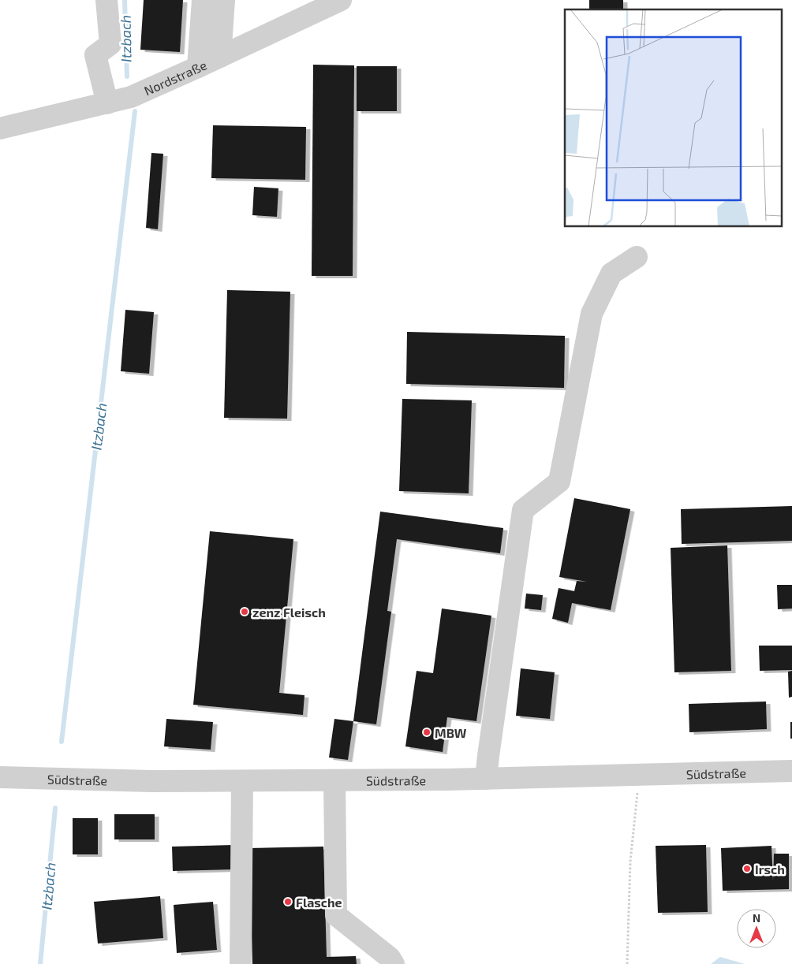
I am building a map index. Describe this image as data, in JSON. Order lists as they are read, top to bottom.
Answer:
{
  "streets": {
    "street": ["Nordstraße", "Südstraße"]
  },
  "water": ["Itzbach"],
  "places": [
    "zenz Fleisch",
    "MBW",
    "Irsch",
    "Flasche"
  ],
  "north": "top"
}
